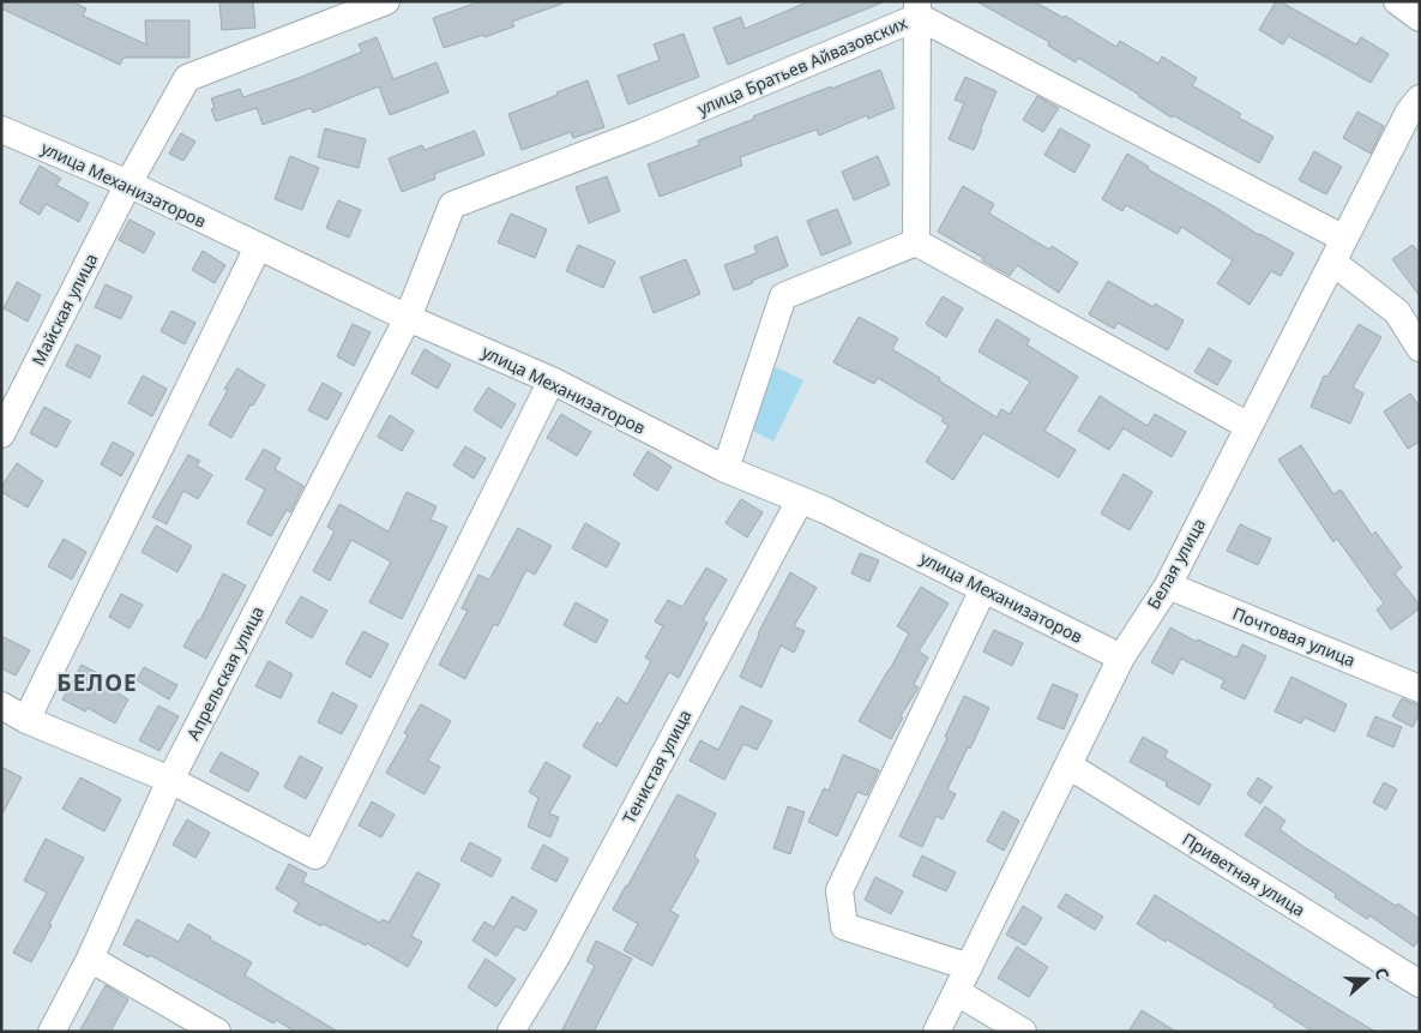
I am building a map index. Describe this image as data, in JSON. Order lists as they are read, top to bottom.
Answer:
{
  "streets": {
    "street": [
      "улица Братьев Айвазовских",
      "улица Механизаторов",
      "Майская улица",
      "Белая улица",
      "Почтовая улица",
      "Апрельская улица",
      "Тенистая улица",
      "Приветная улица"
    ]
  },
  "crossings": [
    ["улица Братьев Айвазовских", "улица Механизаторов"],
    ["улица Братьев Айвазовских", "Белая улица"],
    ["улица Братьев Айвазовских", "Апрельская улица"],
    ["улица Механизаторов", "Майская улица"],
    ["улица Механизаторов", "Белая улица"],
    ["улица Механизаторов", "Апрельская улица"],
    ["улица Механизаторов", "Тенистая улица"],
    ["Белая улица", "Почтовая улица"],
    ["Белая улица", "Приветная улица"]
  ],
  "districts": ["БЕЛОЕ"],
  "north": "right"
}
